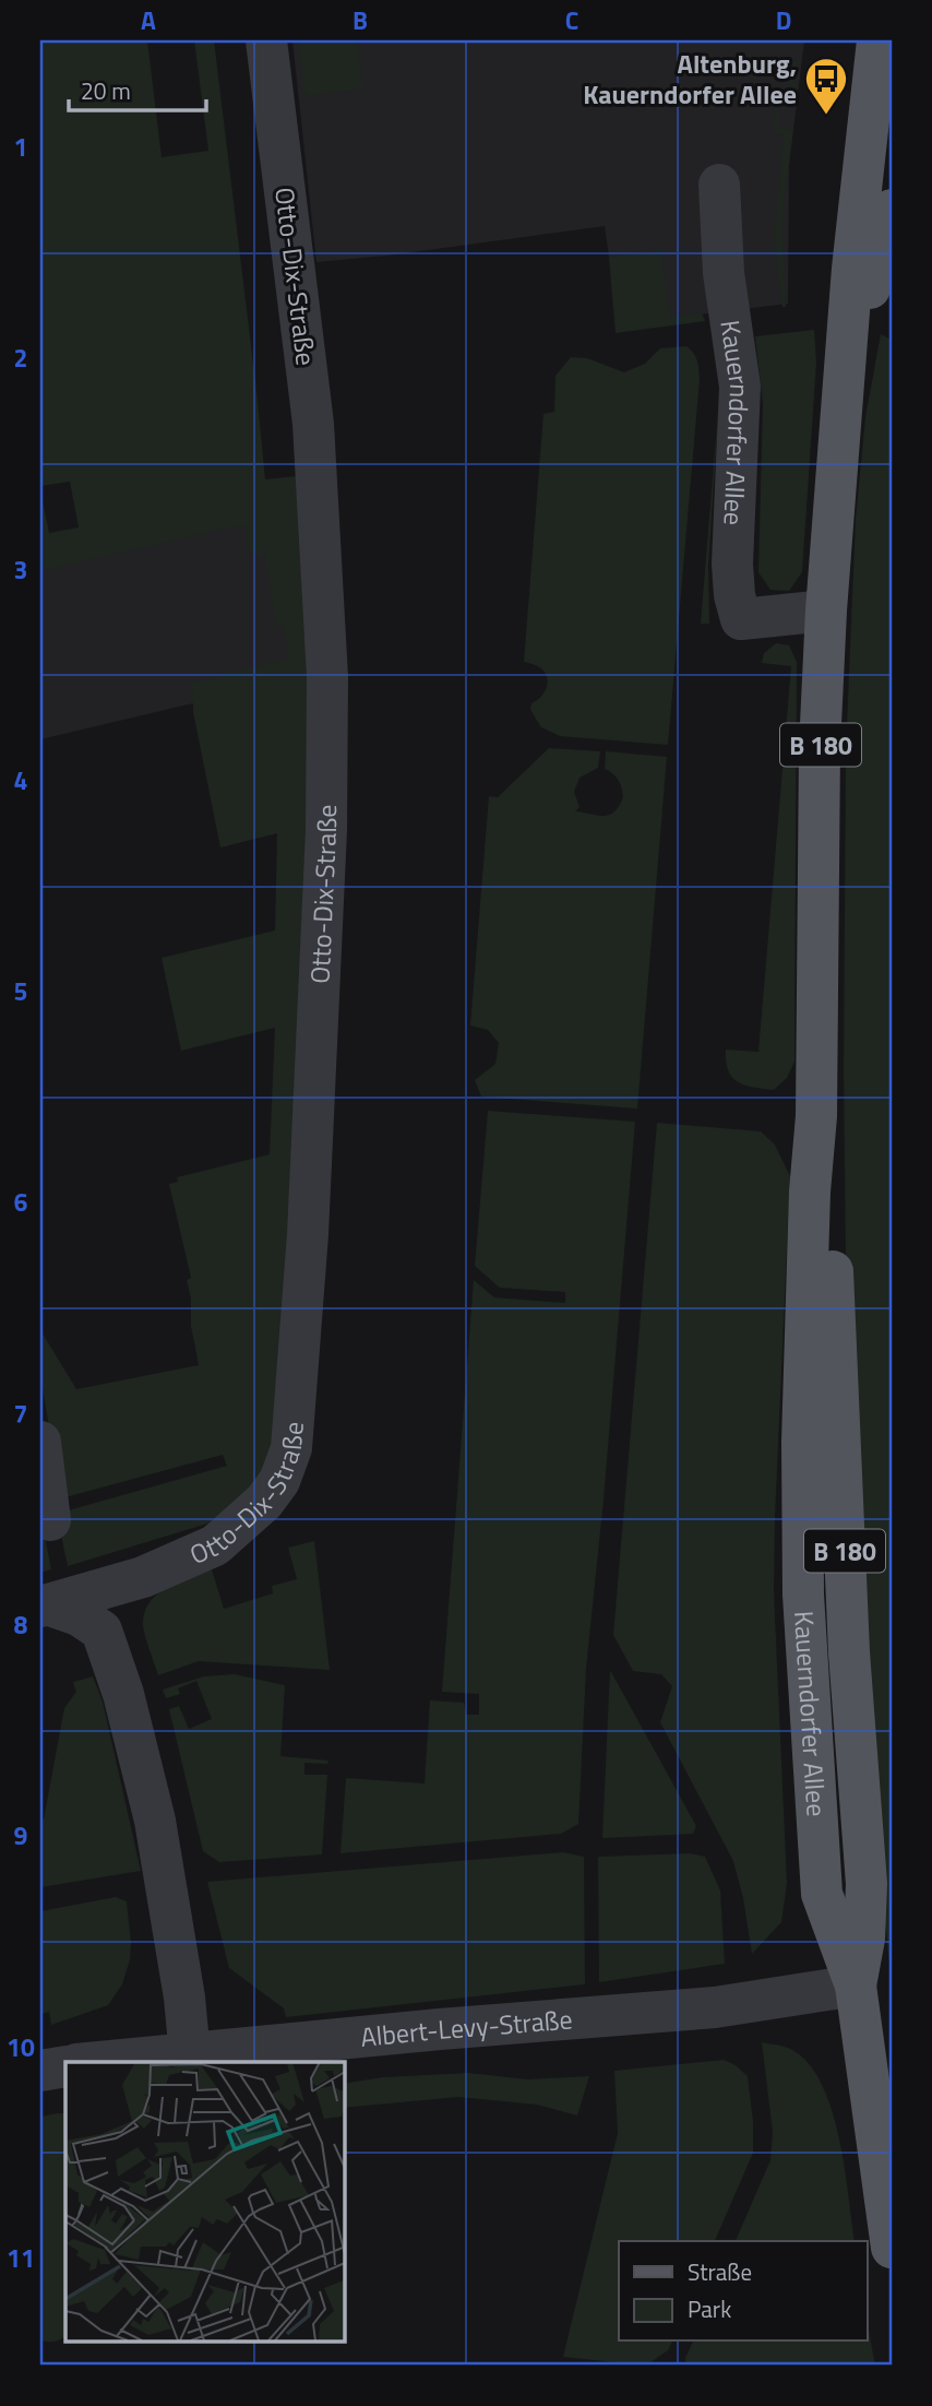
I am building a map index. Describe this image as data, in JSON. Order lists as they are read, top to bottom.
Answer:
{
  "streets": {
    "main road": ["Kauerndorfer Allee", "B 180"],
    "street": ["Otto-Dix-Straße", "Albert-Levy-Straße"]
  },
  "crossings": [
    ["Otto-Dix-Straße", "Albert-Levy-Straße"],
    ["Kauerndorfer Allee", "Albert-Levy-Straße"]
  ],
  "places": {
    "bus stop": ["Altenburg, Kauerndorfer Allee"]
  },
  "legend": ["Straße", "Park"],
  "scale_bar": "20 m",
  "grid": {
    "columns": [
      "A",
      "B",
      "C",
      "D"
    ],
    "rows": [
      "1",
      "2",
      "3",
      "4",
      "5",
      "6",
      "7",
      "8",
      "9",
      "10",
      "11"
    ]
  }
}
